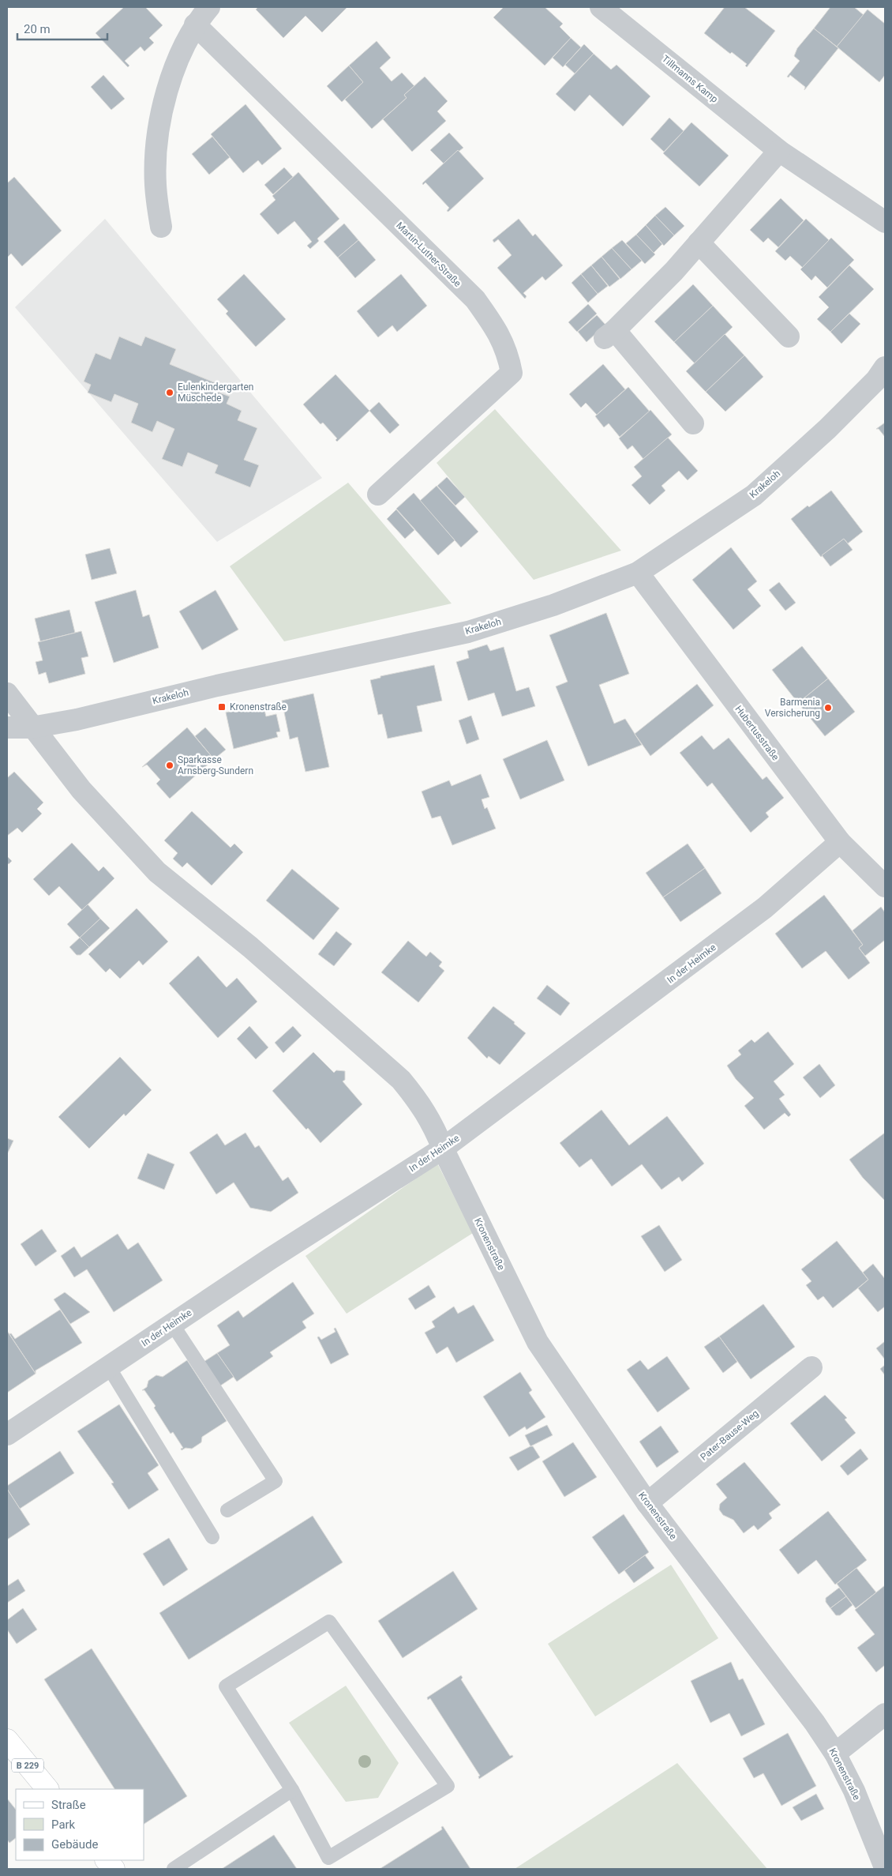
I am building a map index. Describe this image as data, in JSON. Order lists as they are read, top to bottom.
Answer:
{
  "streets": {
    "main road": ["B 229"],
    "street": [
      "Tillmanns Kamp",
      "Martin-Luther-Straße",
      "Krakeloh",
      "Hubertusstraße",
      "In der Heimke",
      "Kronenstraße",
      "Pater-Bause-Weg"
    ]
  },
  "crossings": [
    ["Krakeloh", "Hubertusstraße"],
    ["Krakeloh", "Kronenstraße"],
    ["Hubertusstraße", "In der Heimke"],
    ["In der Heimke", "Kronenstraße"],
    ["Kronenstraße", "Pater-Bause-Weg"]
  ],
  "places": {
    "other": ["Eulenkindergarten Müschede", "Barmenia Versicherung", "Sparkasse Arnsberg-Sundern"],
    "transit": ["Kronenstraße"]
  },
  "legend": ["Straße", "Park", "Gebäude"],
  "scale_bar": "20 m"
}
